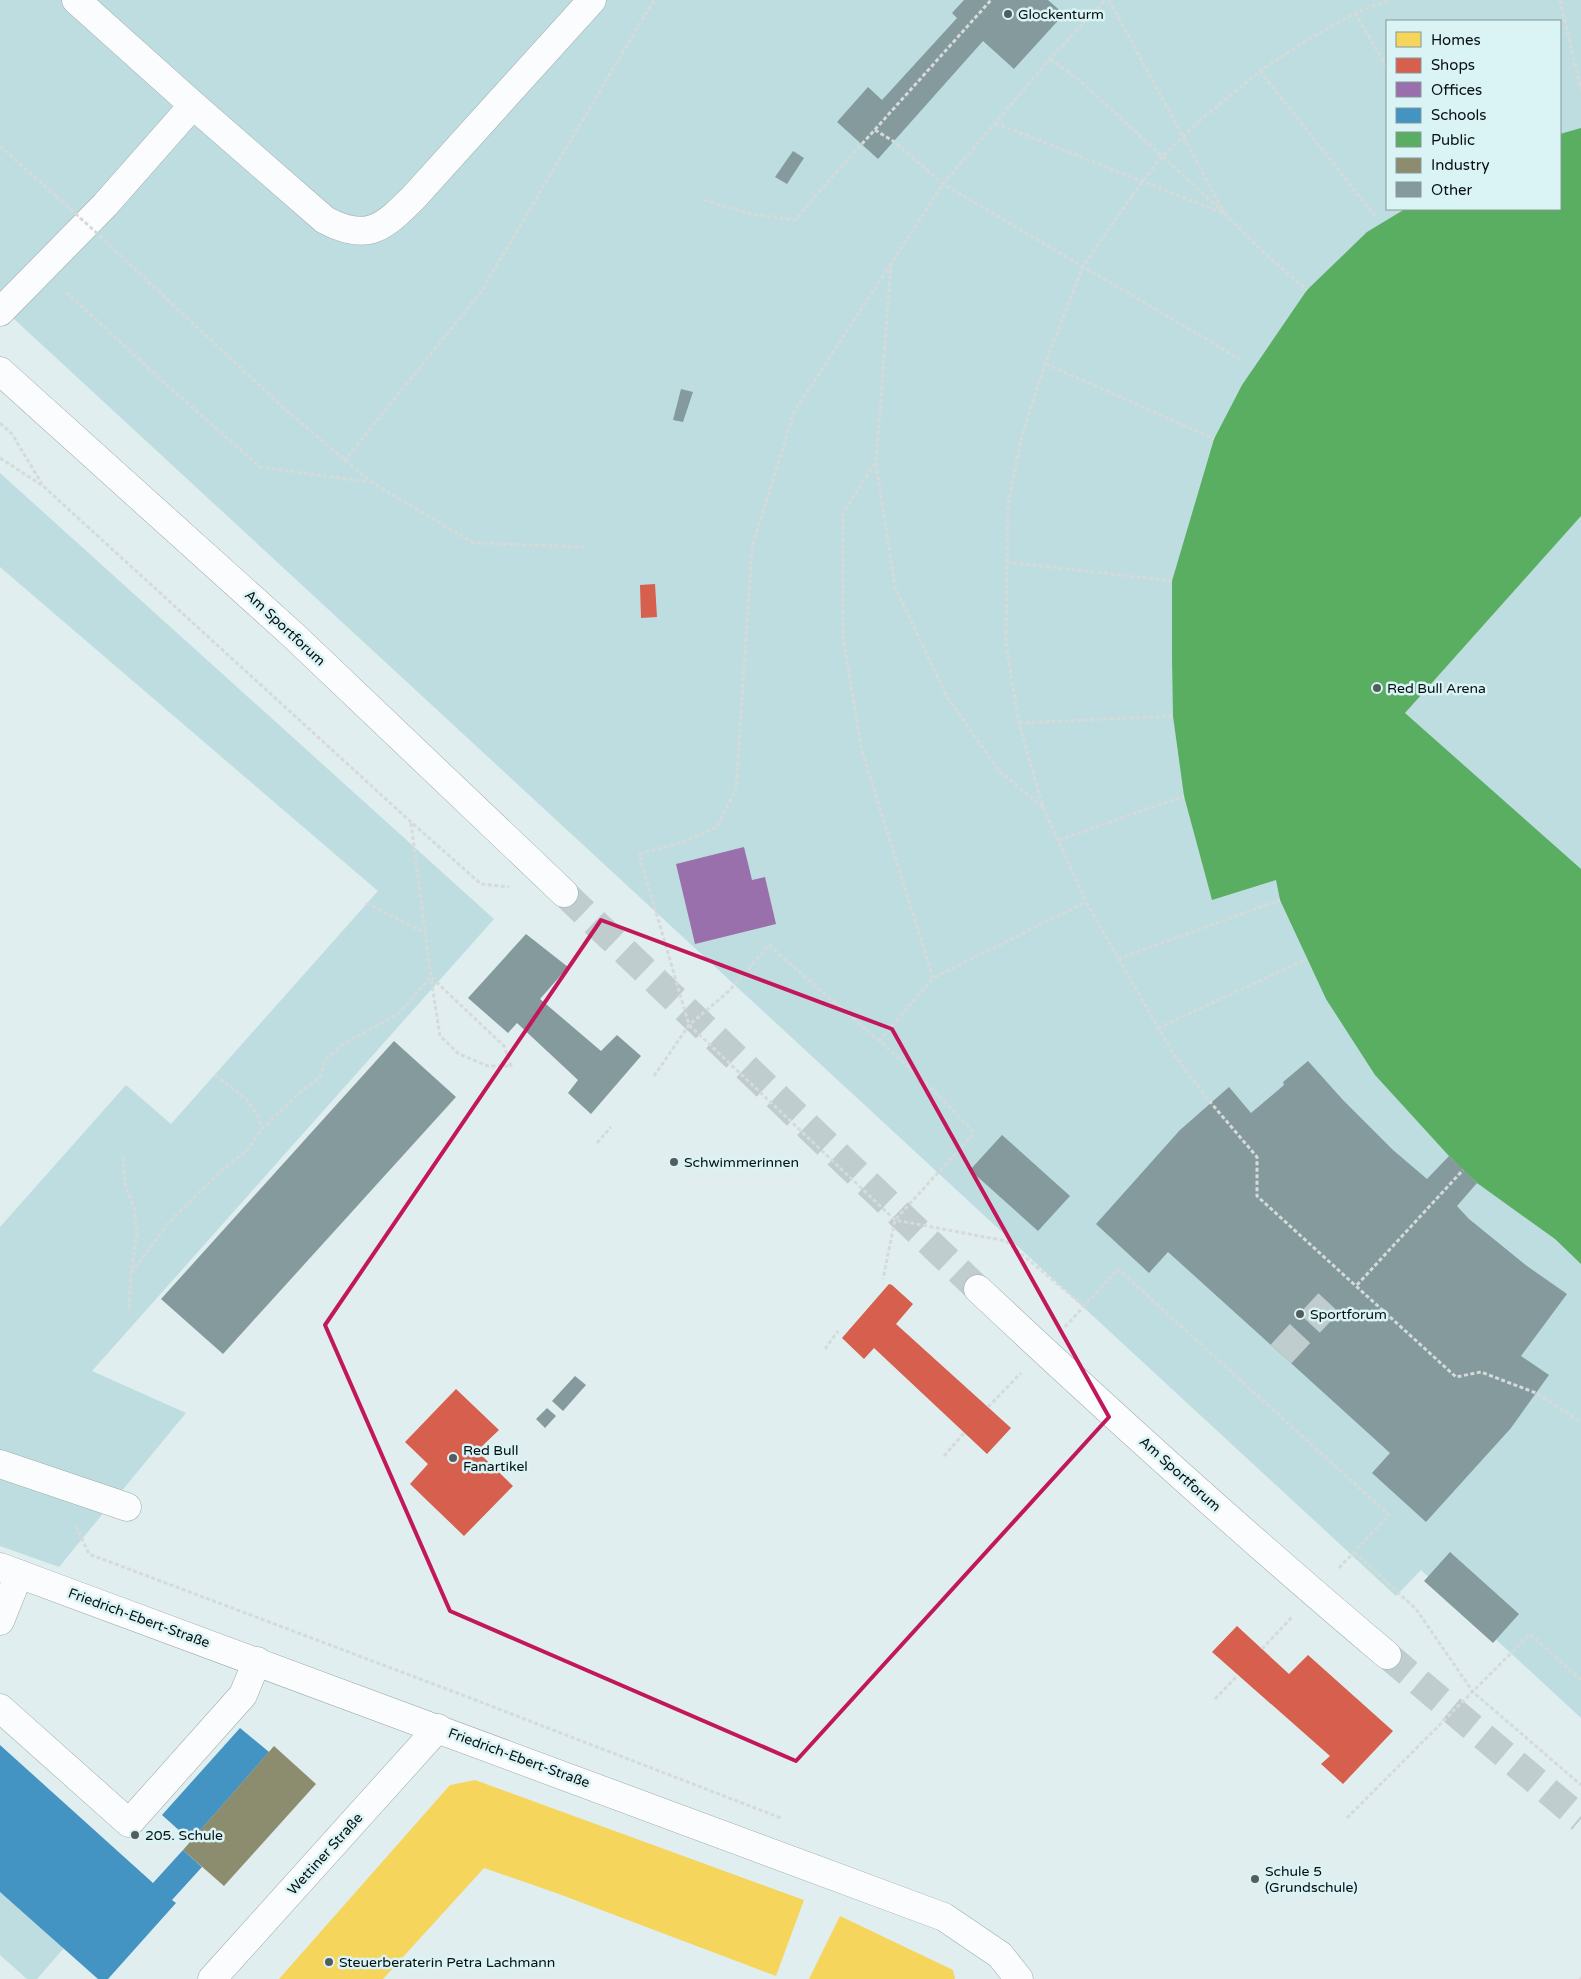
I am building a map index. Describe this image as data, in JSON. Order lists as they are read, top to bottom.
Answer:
{
  "streets": {
    "street": ["Am Sportforum", "Friedrich-Ebert-Straße", "Wettiner Straße"]
  },
  "crossings": [
    ["Friedrich-Ebert-Straße", "Wettiner Straße"]
  ],
  "places": [
    "Glockenturm",
    "Red Bull Arena",
    "Schwimmerinnen",
    "Sportforum",
    "Red Bull Fanartikel",
    "205. Schule",
    "Schule 5 (Grundschule)",
    "Steuerberaterin Petra Lachmann"
  ],
  "legend": [
    "Homes",
    "Shops",
    "Offices",
    "Schools",
    "Public",
    "Industry",
    "Other"
  ]
}
